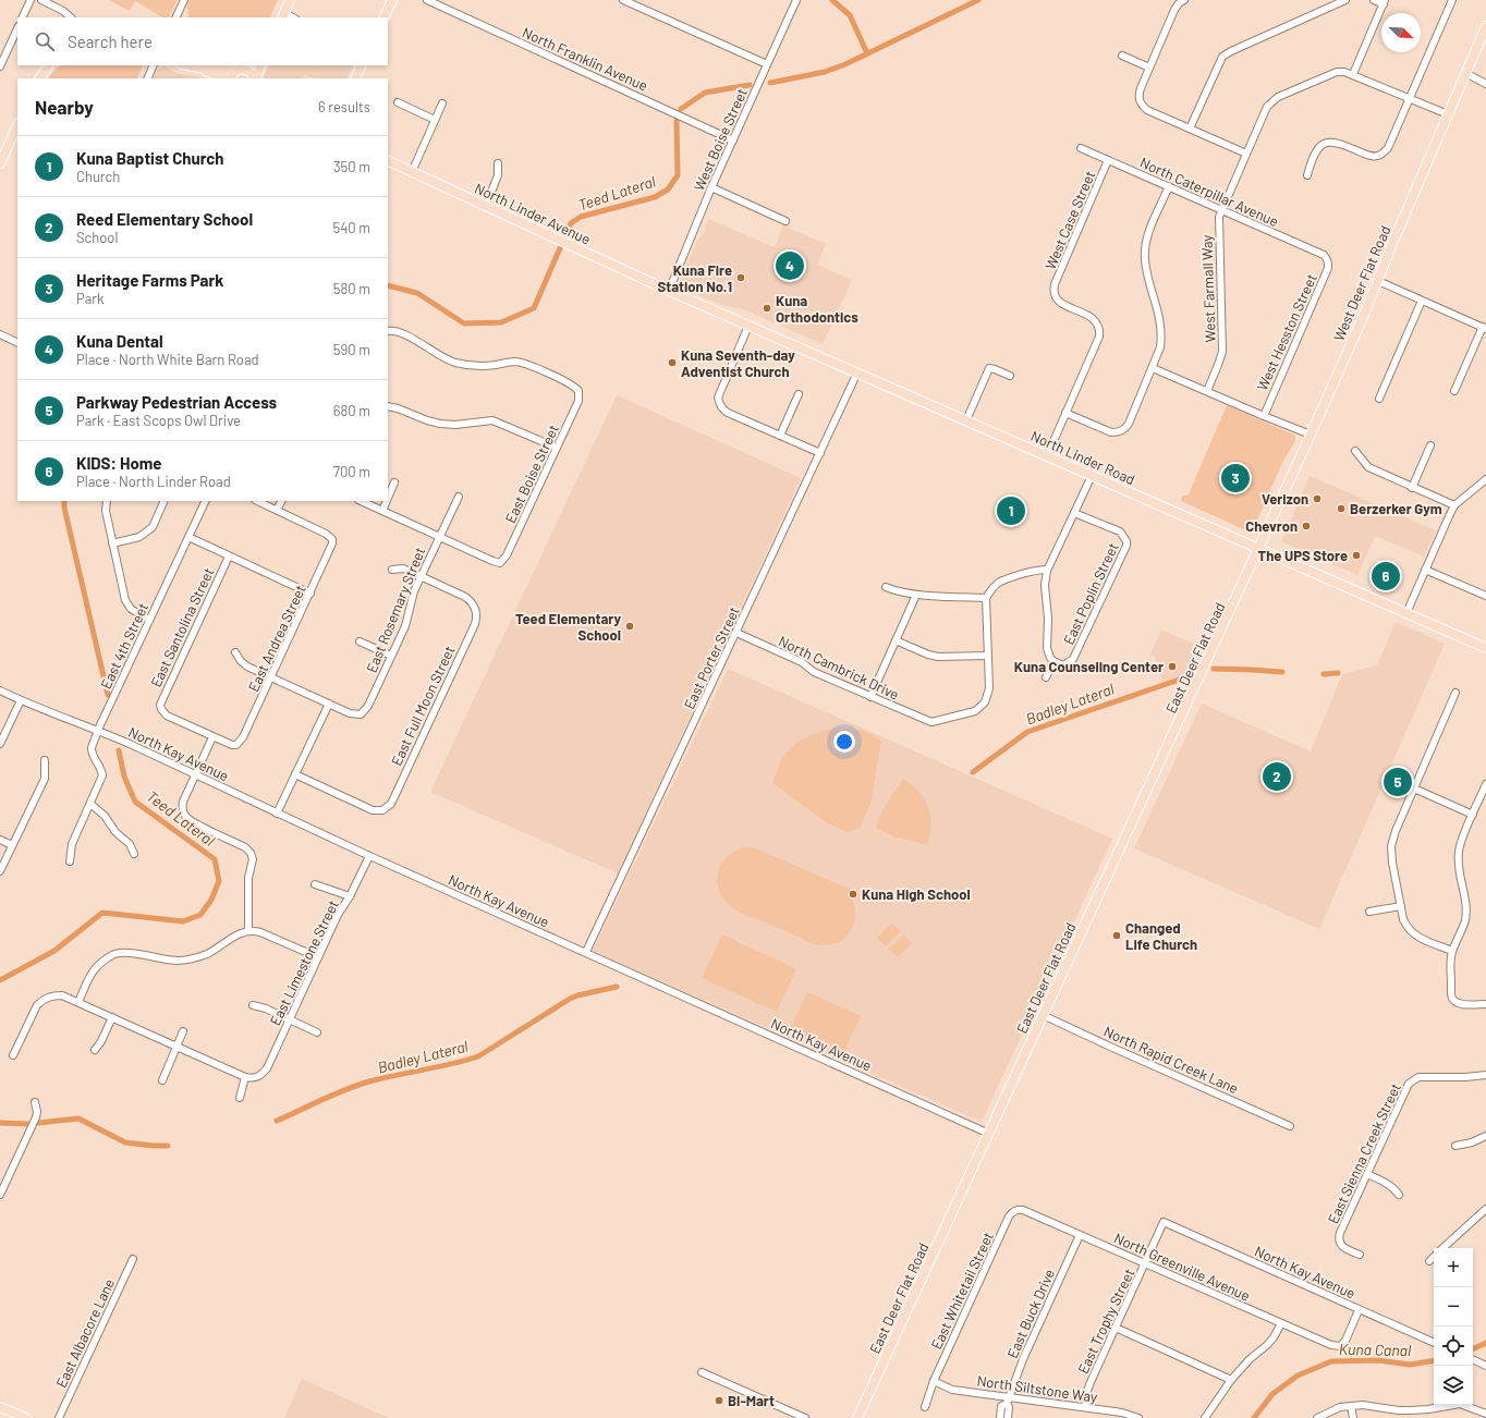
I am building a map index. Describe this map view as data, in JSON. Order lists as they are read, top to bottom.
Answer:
{
  "streets": {
    "main road": [
      "North Linder Avenue",
      "West Deer Flat Road",
      "North Linder Road",
      "East Deer Flat Road"
    ],
    "street": [
      "North Franklin Avenue",
      "West Boise Street",
      "North Caterpillar Avenue",
      "West Case Street",
      "West Farmall Way",
      "West Hesston Street",
      "East Boise Street",
      "East Poplin Street",
      "East Rosemary Street",
      "East Santolina Street",
      "East Andrea Street",
      "East 4th Street",
      "East Porter Street",
      "North Cambrick Drive",
      "East Full Moon Street",
      "North Kay Avenue",
      "East Limestone Street",
      "North Rapid Creek Lane",
      "East Sienna Creek Street",
      "North Greenville Avenue",
      "East Whitetail Street",
      "East Buck Drive",
      "East Trophy Street",
      "East Albacore Lane",
      "North Siltstone Way"
    ]
  },
  "crossings": [
    ["North Franklin Avenue", "West Boise Street"],
    ["West Boise Street", "North Linder Avenue"],
    ["West Boise Street", "North Linder Road"],
    ["North Caterpillar Avenue", "West Case Street"],
    ["North Caterpillar Avenue", "West Farmall Way"],
    ["North Caterpillar Avenue", "West Hesston Street"],
    ["North Linder Avenue", "North Linder Road"],
    ["West Deer Flat Road", "North Linder Road"],
    ["West Deer Flat Road", "East Deer Flat Road"],
    ["North Linder Road", "East Porter Street"],
    ["North Linder Road", "East Deer Flat Road"],
    ["East Boise Street", "East Rosemary Street"],
    ["East Rosemary Street", "East Full Moon Street"],
    ["East Santolina Street", "East Andrea Street"],
    ["East 4th Street", "North Kay Avenue"],
    ["East Porter Street", "North Cambrick Drive"],
    ["East Porter Street", "North Kay Avenue"],
    ["East Deer Flat Road", "North Kay Avenue"],
    ["East Deer Flat Road", "North Rapid Creek Lane"],
    ["North Kay Avenue", "East Limestone Street"],
    ["North Kay Avenue", "North Greenville Avenue"],
    ["North Kay Avenue", "East Trophy Street"],
    ["North Greenville Avenue", "East Whitetail Street"],
    ["North Greenville Avenue", "East Buck Drive"],
    ["North Greenville Avenue", "East Trophy Street"],
    ["East Whitetail Street", "North Siltstone Way"],
    ["East Buck Drive", "North Siltstone Way"],
    ["East Trophy Street", "North Siltstone Way"]
  ],
  "water": ["Teed Lateral", "Badley Lateral", "Kuna Canal"],
  "places": [
    "Kuna Fire Station No.1",
    "Kuna Orthodontics",
    "Kuna Seventh-day Adventist Church",
    "Verizon",
    "Berzerker Gym",
    "Chevron",
    "The UPS Store",
    "Teed Elementary School",
    "Kuna Counseling Center",
    "Kuna High School",
    "Changed Life Church",
    "Bi-Mart"
  ],
  "north": "bottom right",
  "page": {
    "search": "Search here",
    "heading": ["Nearby", "6 results"],
    "list": [
      {
        "mark": "1",
        "name": "Kuna Baptist Church",
        "note": "Church",
        "value": "350 m"
      },
      {
        "mark": "2",
        "name": "Reed Elementary School",
        "note": "School",
        "value": "540 m"
      },
      {
        "mark": "3",
        "name": "Heritage Farms Park",
        "note": "Park",
        "value": "580 m"
      },
      {
        "mark": "4",
        "name": "Kuna Dental",
        "note": "Place · North White Barn Road",
        "value": "590 m"
      },
      {
        "mark": "5",
        "name": "Parkway Pedestrian Access",
        "note": "Park · East Scops Owl Drive",
        "value": "680 m"
      },
      {
        "mark": "6",
        "name": "KIDS: Home",
        "note": "Place · North Linder Road",
        "value": "700 m"
      }
    ],
    "pins": [
      "4",
      "3",
      "1",
      "6",
      "2",
      "5"
    ],
    "map_buttons": ["+", "−"]
  }
}
